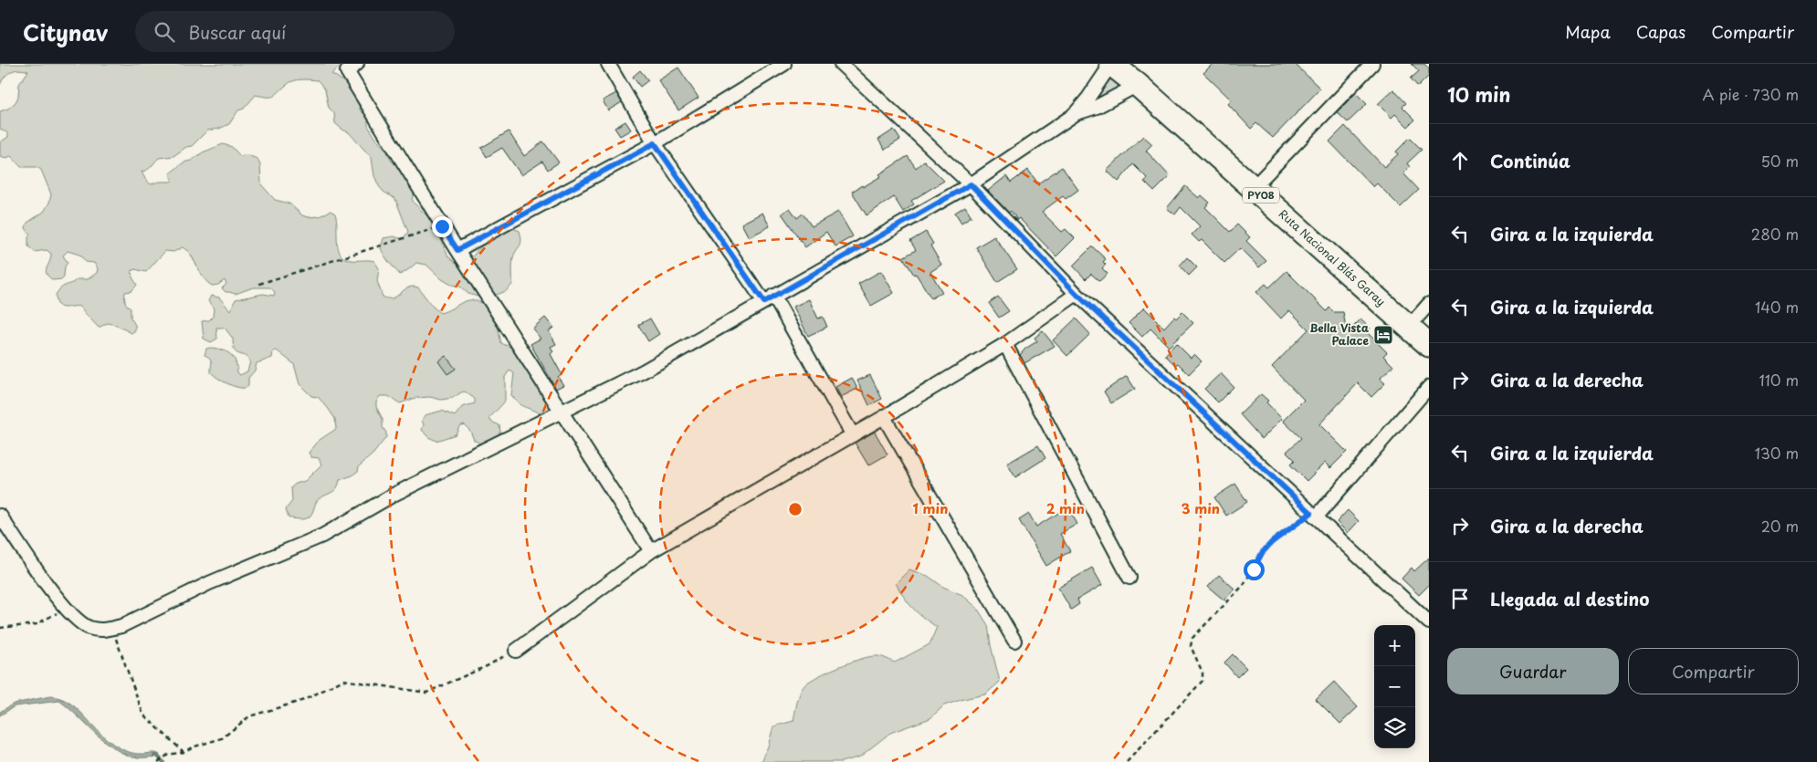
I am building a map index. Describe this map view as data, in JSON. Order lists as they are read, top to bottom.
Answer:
{
  "streets": {
    "highway": ["PY08", "Ruta Nacional Blás Garay"]
  },
  "crossings": [
    ["PY08", "Ruta Nacional Blás Garay"]
  ],
  "places": {
    "hotel": ["Bella Vista Palace"]
  },
  "page": {
    "header": "Citynav",
    "search": "Buscar aquí",
    "nav": ["Mapa", "Capas", "Compartir"],
    "heading": ["10 min", "A pie · 730 m"],
    "list": [
      ["Continúa", "50 m"],
      ["Gira a la izquierda", "280 m"],
      ["Gira a la izquierda", "140 m"],
      ["Gira a la derecha", "110 m"],
      ["Gira a la izquierda", "130 m"],
      ["Gira a la derecha", "20 m"],
      "Llegada al destino"
    ],
    "map_buttons": ["+", "−"],
    "buttons": ["Guardar", "Compartir"]
  },
  "rings": ["1 min", "2 min", "3 min"]
}
